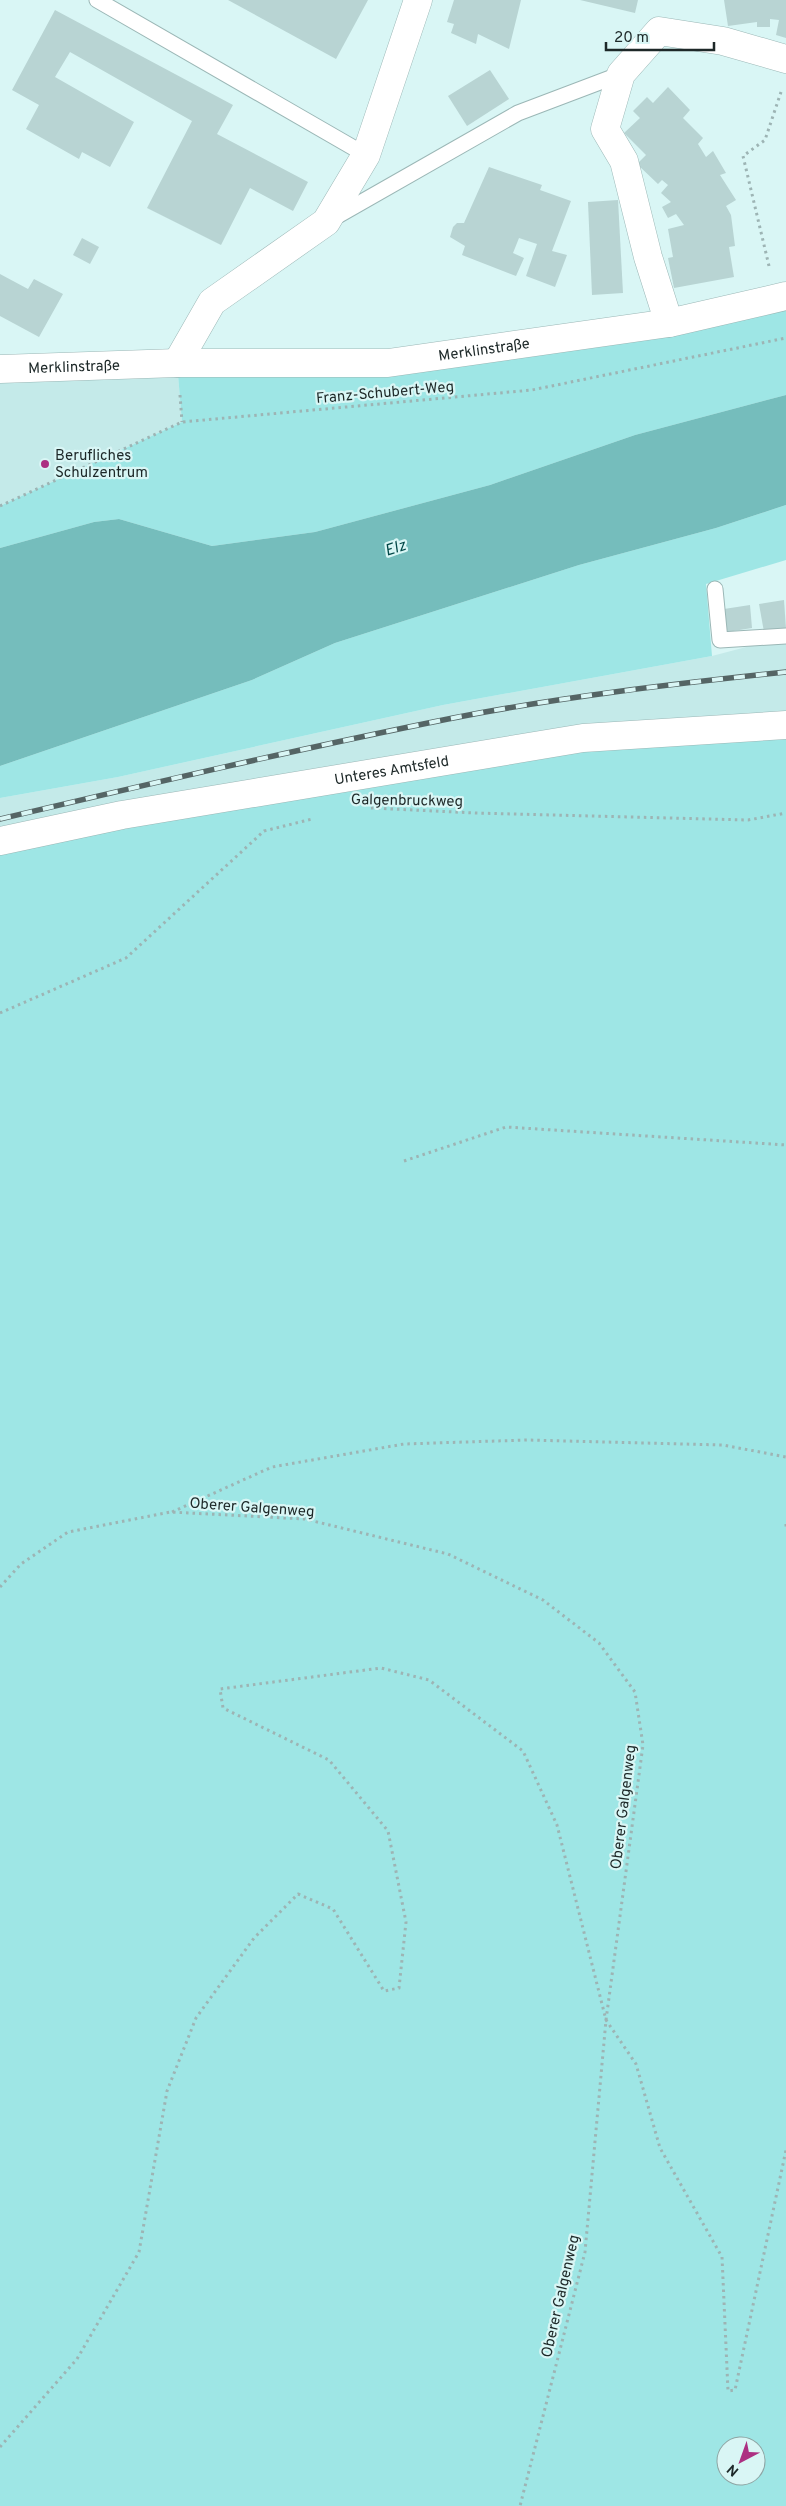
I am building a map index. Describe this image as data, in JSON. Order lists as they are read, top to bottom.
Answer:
{
  "streets": {
    "street": ["Merklinstraße", "Unteres Amtsfeld"],
    "path": ["Franz-Schubert-Weg", "Galgenbruckweg", "Oberer Galgenweg"]
  },
  "water": ["Elz"],
  "places": ["Berufliches Schulzentrum"],
  "scale_bar": "20 m",
  "north": "bottom left"
}
